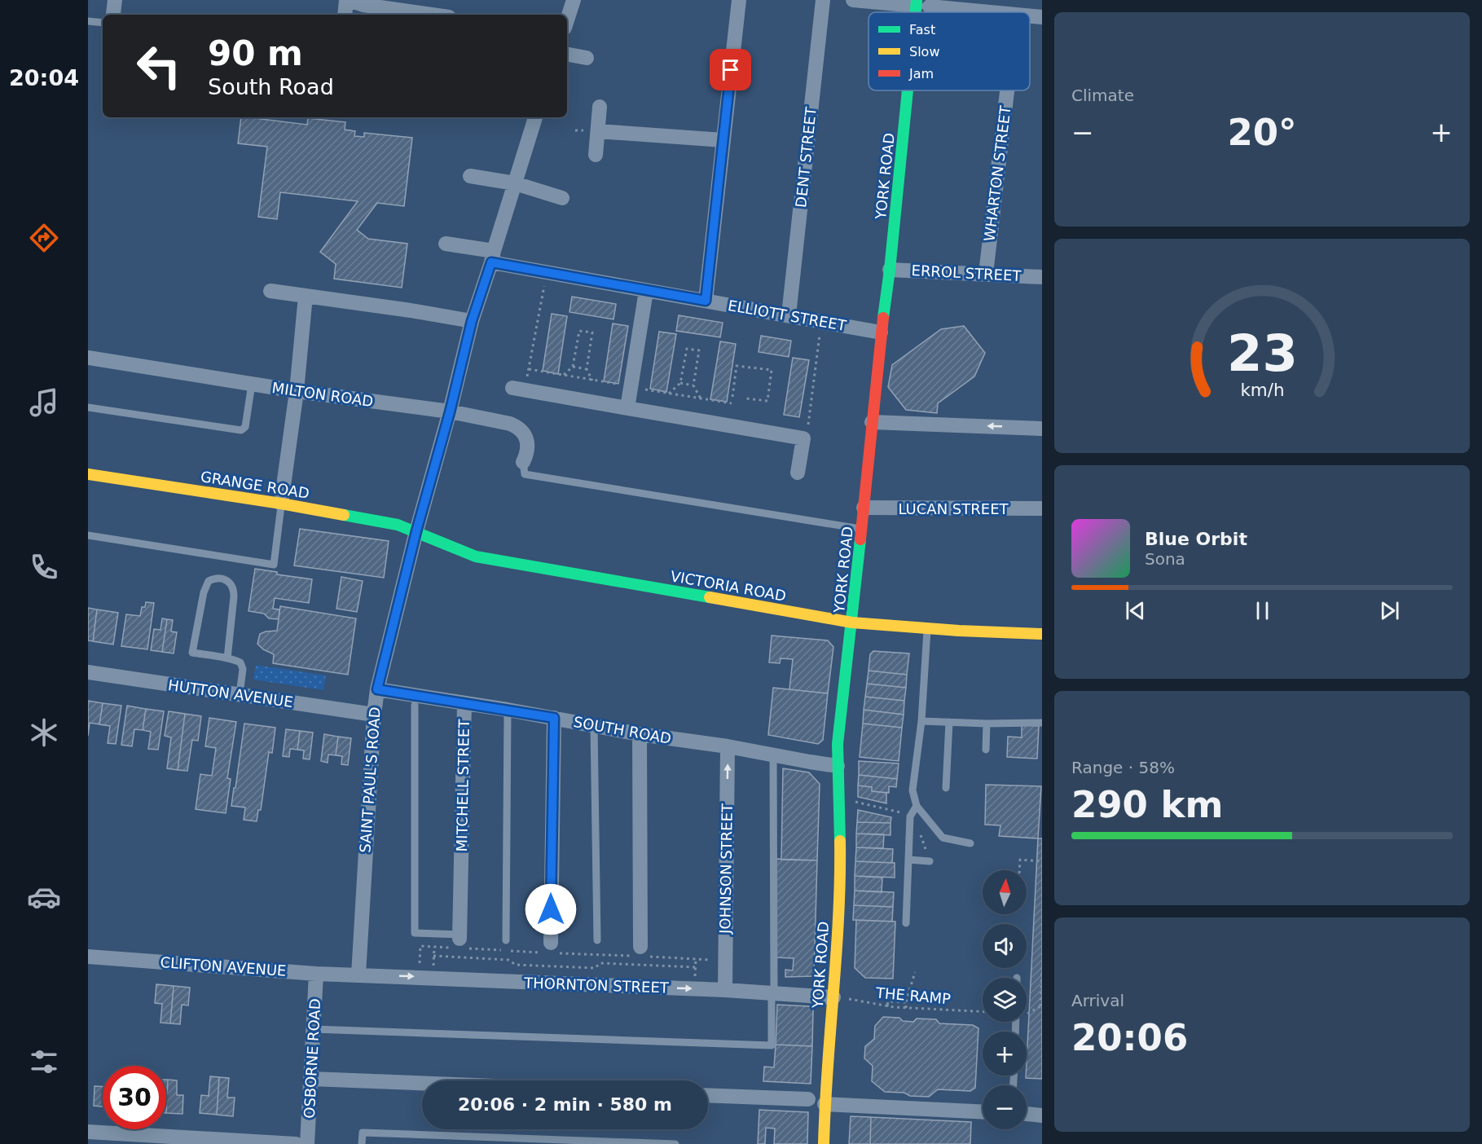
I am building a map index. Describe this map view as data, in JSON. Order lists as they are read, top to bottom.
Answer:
{
  "streets": {
    "main road": ["YORK ROAD", "GRANGE ROAD", "VICTORIA ROAD"],
    "street": [
      "DENT STREET",
      "WHARTON STREET",
      "ERROL STREET",
      "ELLIOTT STREET",
      "MILTON ROAD",
      "LUCAN STREET",
      "HUTTON AVENUE",
      "SOUTH ROAD",
      "SAINT PAUL'S ROAD",
      "MITCHELL STREET",
      "JOHNSON STREET",
      "CLIFTON AVENUE",
      "THORNTON STREET",
      "OSBORNE ROAD"
    ],
    "path": ["THE RAMP"]
  },
  "crossings": [
    ["DENT STREET", "ELLIOTT STREET"],
    ["WHARTON STREET", "ERROL STREET"],
    ["YORK ROAD", "ERROL STREET"],
    ["YORK ROAD", "ELLIOTT STREET"],
    ["YORK ROAD", "LUCAN STREET"],
    ["YORK ROAD", "VICTORIA ROAD"],
    ["YORK ROAD", "SOUTH ROAD"],
    ["YORK ROAD", "THORNTON STREET"],
    ["YORK ROAD", "THE RAMP"],
    ["ELLIOTT STREET", "SAINT PAUL'S ROAD"],
    ["MILTON ROAD", "SAINT PAUL'S ROAD"],
    ["GRANGE ROAD", "VICTORIA ROAD"],
    ["GRANGE ROAD", "SAINT PAUL'S ROAD"],
    ["VICTORIA ROAD", "SAINT PAUL'S ROAD"],
    ["HUTTON AVENUE", "SAINT PAUL'S ROAD"],
    ["SOUTH ROAD", "SAINT PAUL'S ROAD"],
    ["SOUTH ROAD", "MITCHELL STREET"],
    ["SOUTH ROAD", "JOHNSON STREET"],
    ["SAINT PAUL'S ROAD", "CLIFTON AVENUE"],
    ["SAINT PAUL'S ROAD", "THORNTON STREET"],
    ["JOHNSON STREET", "THORNTON STREET"],
    ["CLIFTON AVENUE", "THORNTON STREET"],
    ["CLIFTON AVENUE", "OSBORNE ROAD"],
    ["THORNTON STREET", "THE RAMP"]
  ],
  "one_way": ["THORNTON STREET"],
  "legend": ["Fast", "Slow", "Jam"],
  "north": "top",
  "page": {
    "tabs": "20:04",
    "tile": [
      "Climate",
      ["Range · 58%", "290 km"],
      ["Arrival", "20:06"]
    ],
    "turn": ["90 m", "South Road"],
    "heat": ["−", "20°", "+"],
    "song": ["Blue Orbit", "Sona"],
    "map_buttons": ["+", "−"],
    "limit": "30",
    "trip": "20:06 · 2 min · 580 m",
    "gauge": ["23", "km/h"]
  }
}
